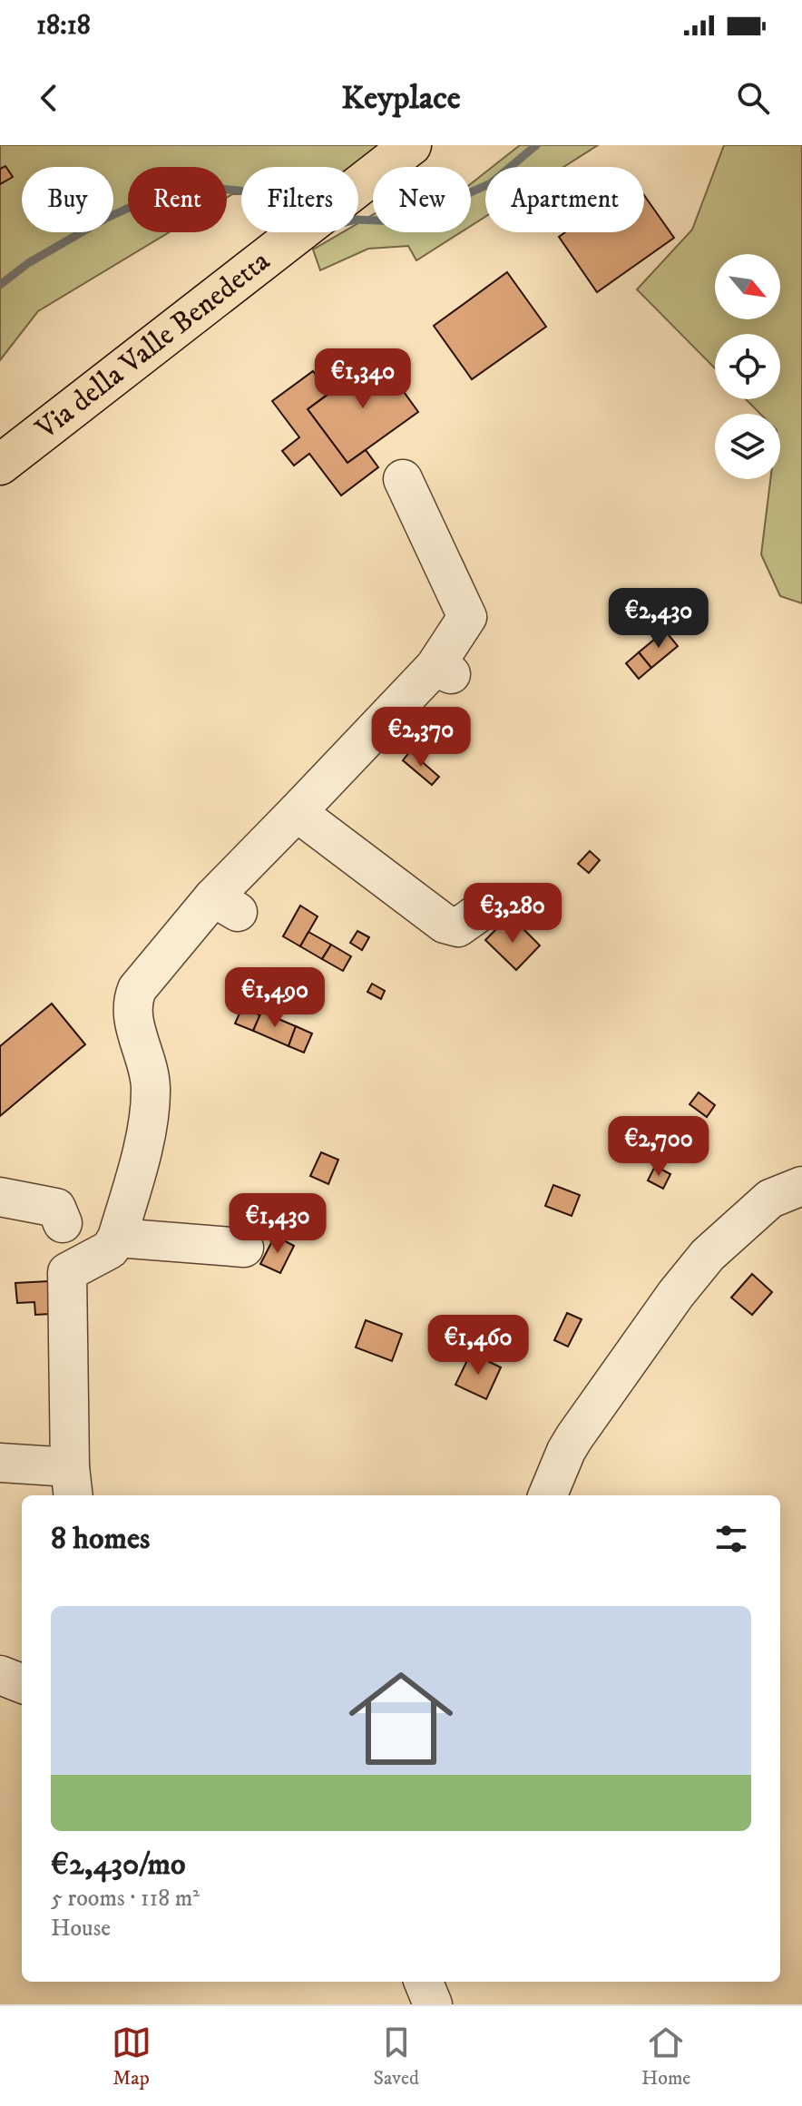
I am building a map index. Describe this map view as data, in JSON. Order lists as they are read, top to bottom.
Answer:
{
  "streets": {
    "main road": ["Via della Valle Benedetta"]
  },
  "north": "bottom right",
  "page": {
    "status": "18:18",
    "header": "Keyplace",
    "chip": [
      "Buy",
      "Rent",
      "Filters",
      "New",
      "Apartment"
    ],
    "price": [
      "€1,340",
      "€2,430",
      "€2,370",
      "€3,280",
      "€1,490",
      "€2,700",
      "€1,430",
      "€1,460"
    ],
    "heading": "8 homes",
    "list": [
      {
        "name": "€2,430/mo",
        "note": "5 rooms · 118 m² · House"
      }
    ],
    "tabs": ["Map", "Saved", "Home"]
  }
}
